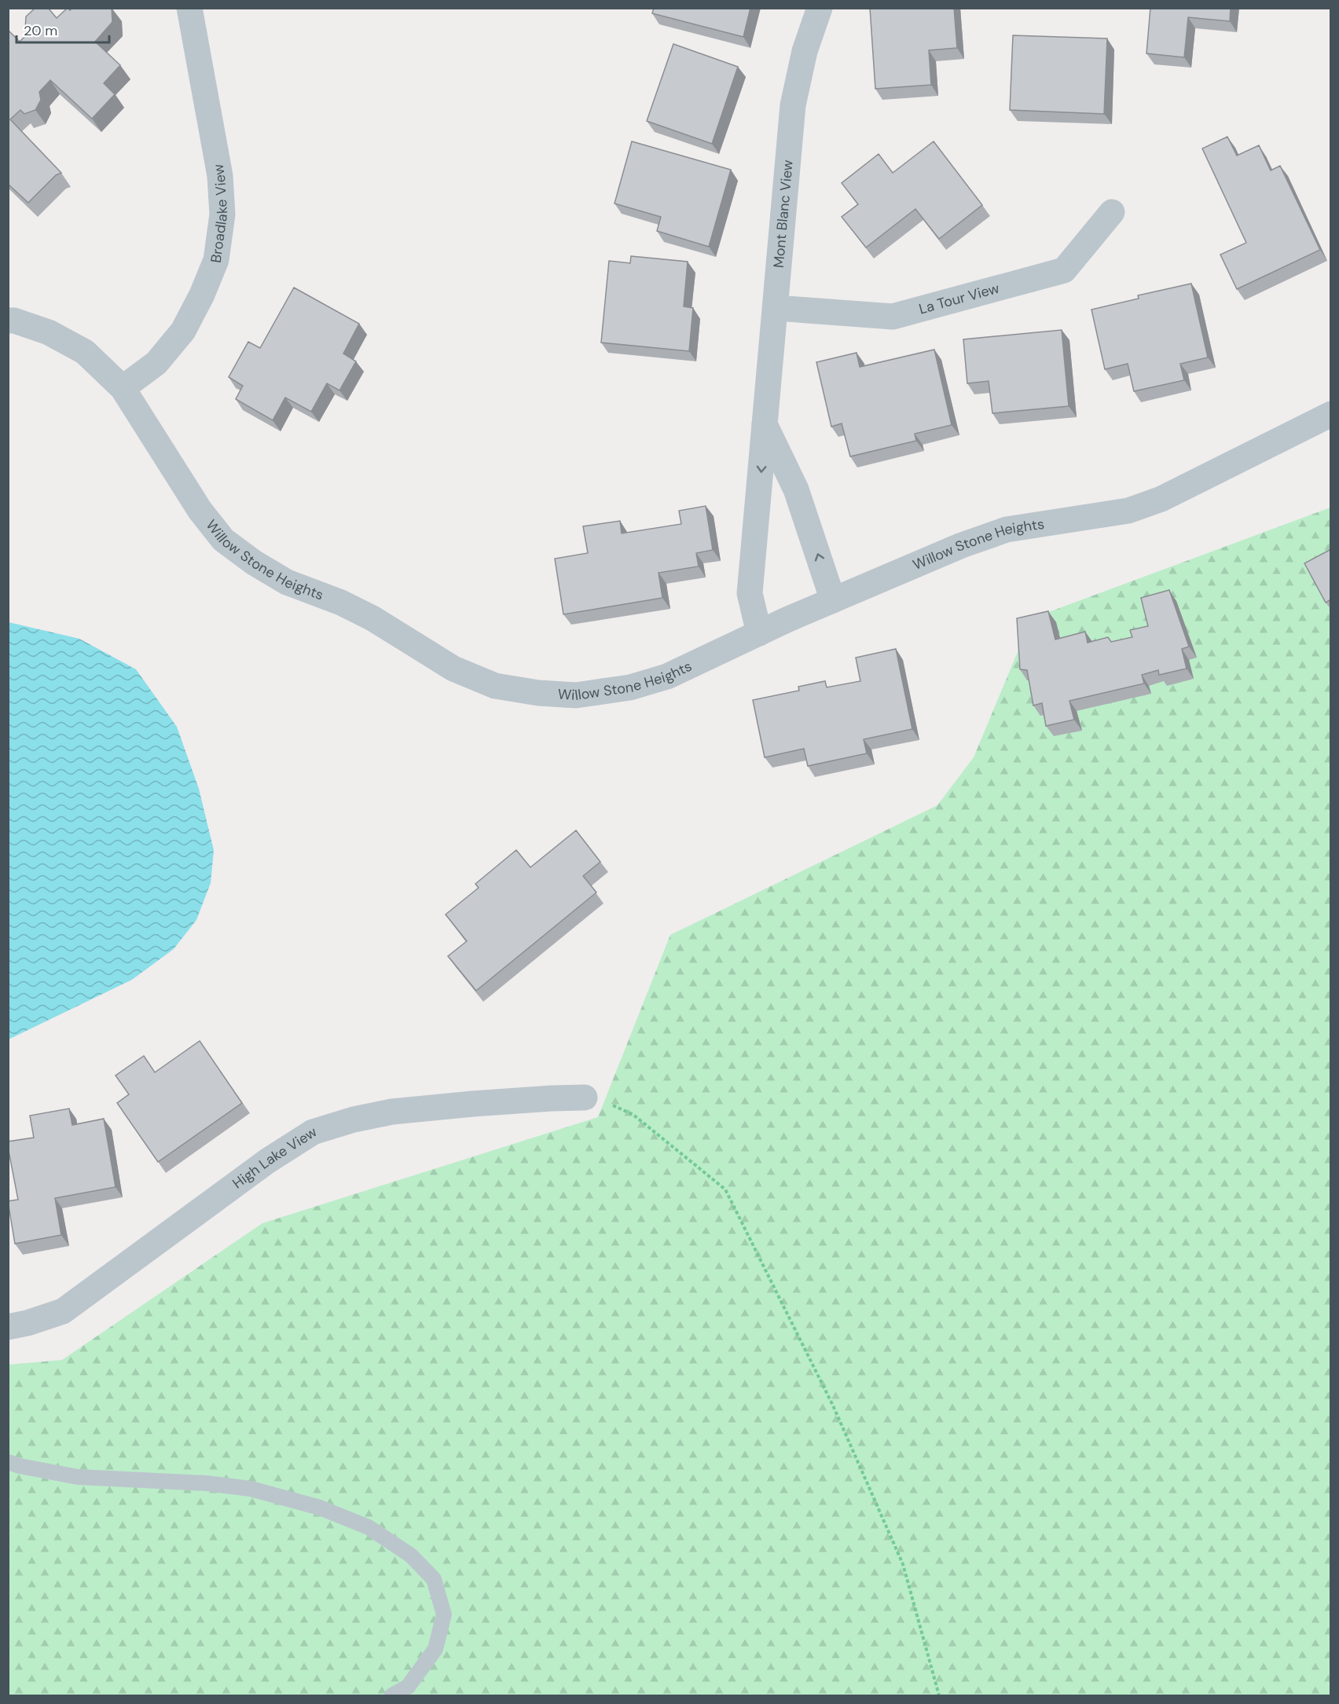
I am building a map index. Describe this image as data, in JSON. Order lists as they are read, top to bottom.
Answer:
{
  "streets": {
    "street": [
      "Broadlake View",
      "Mont Blanc View",
      "La Tour View",
      "Willow Stone Heights",
      "High Lake View"
    ]
  },
  "crossings": [
    ["Broadlake View", "Willow Stone Heights"],
    ["Mont Blanc View", "La Tour View"],
    ["Mont Blanc View", "Willow Stone Heights"]
  ],
  "scale_bar": "20 m"
}
